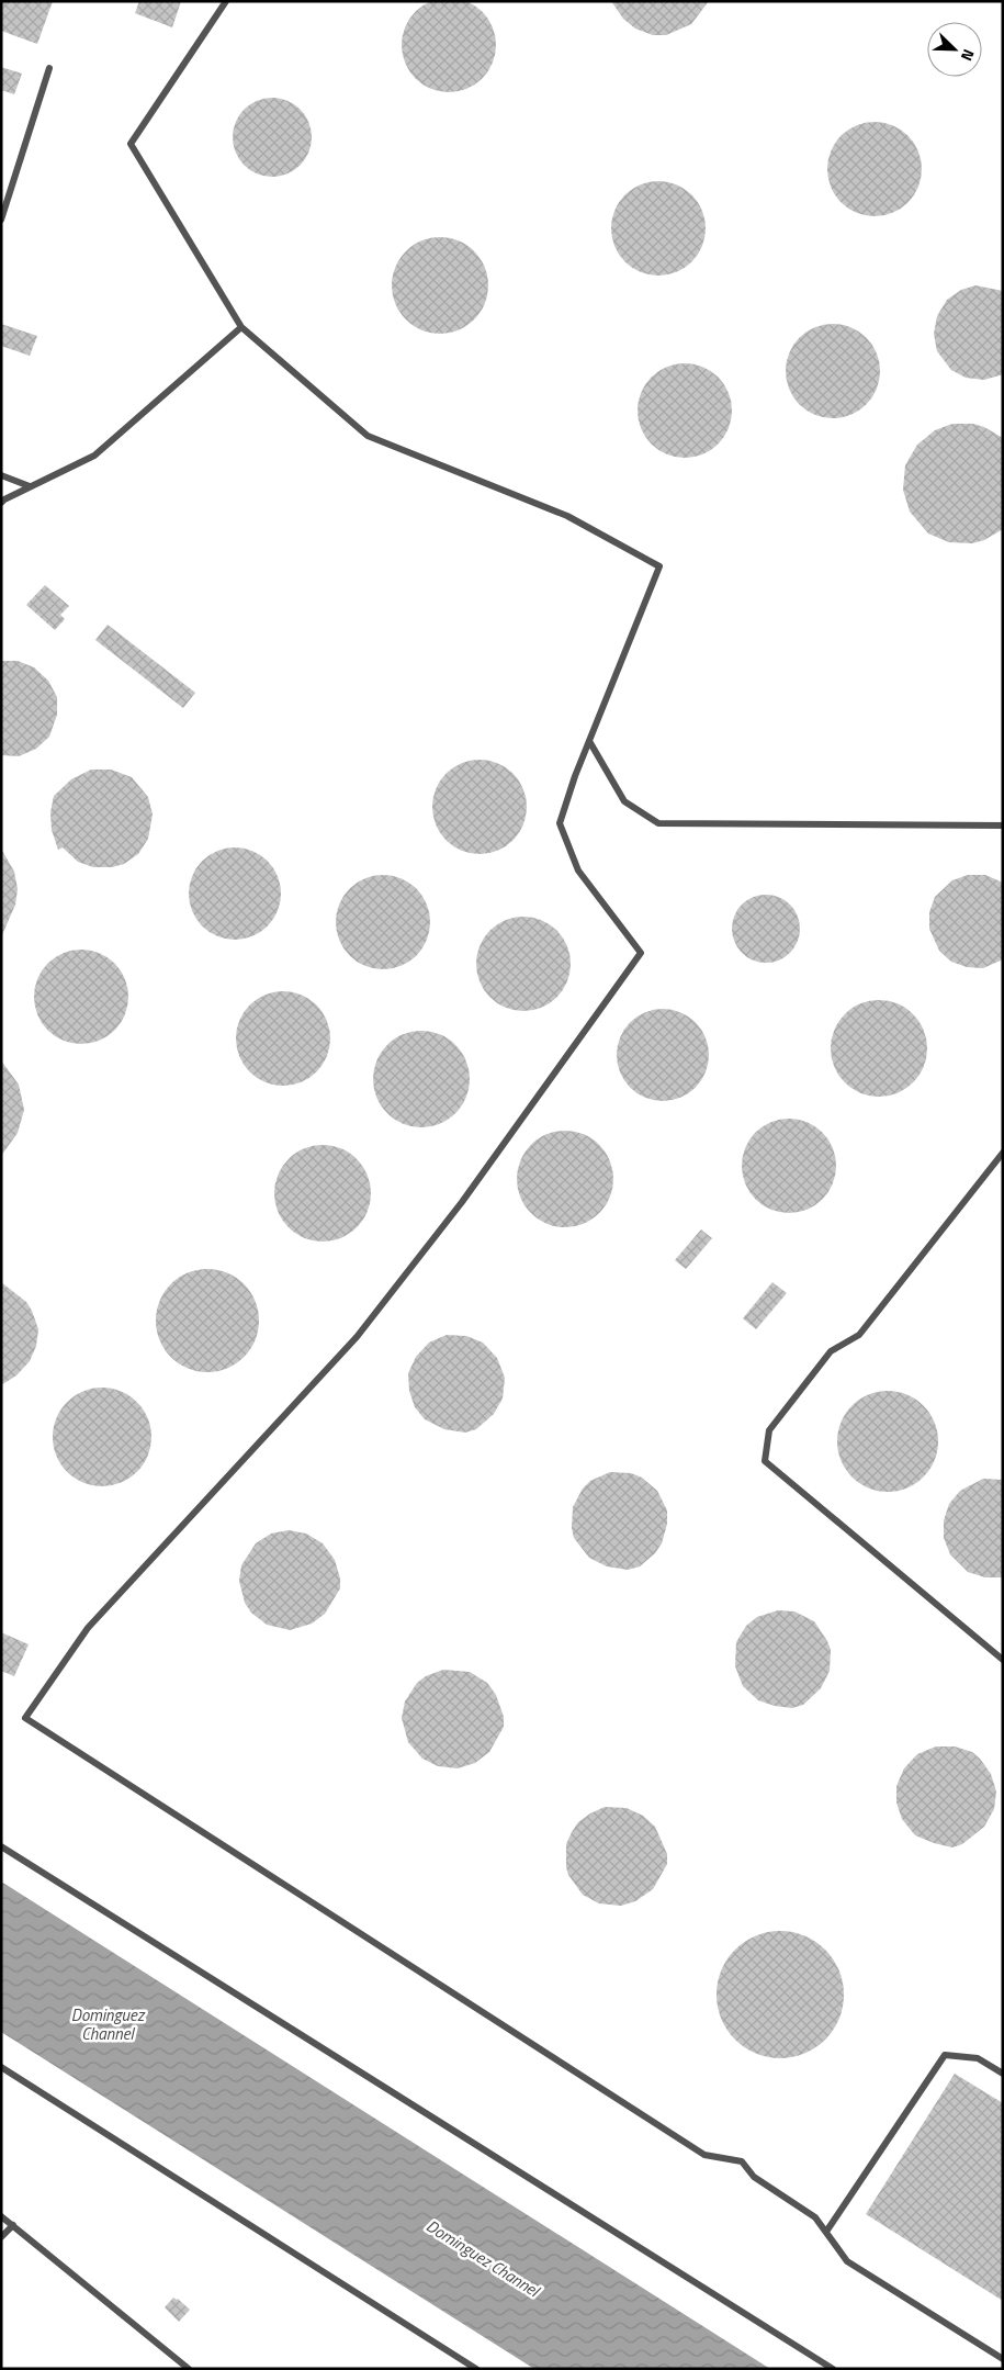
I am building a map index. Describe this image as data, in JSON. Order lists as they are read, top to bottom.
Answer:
{
  "water": ["Dominguez Channel"],
  "north": "bottom right"
}
